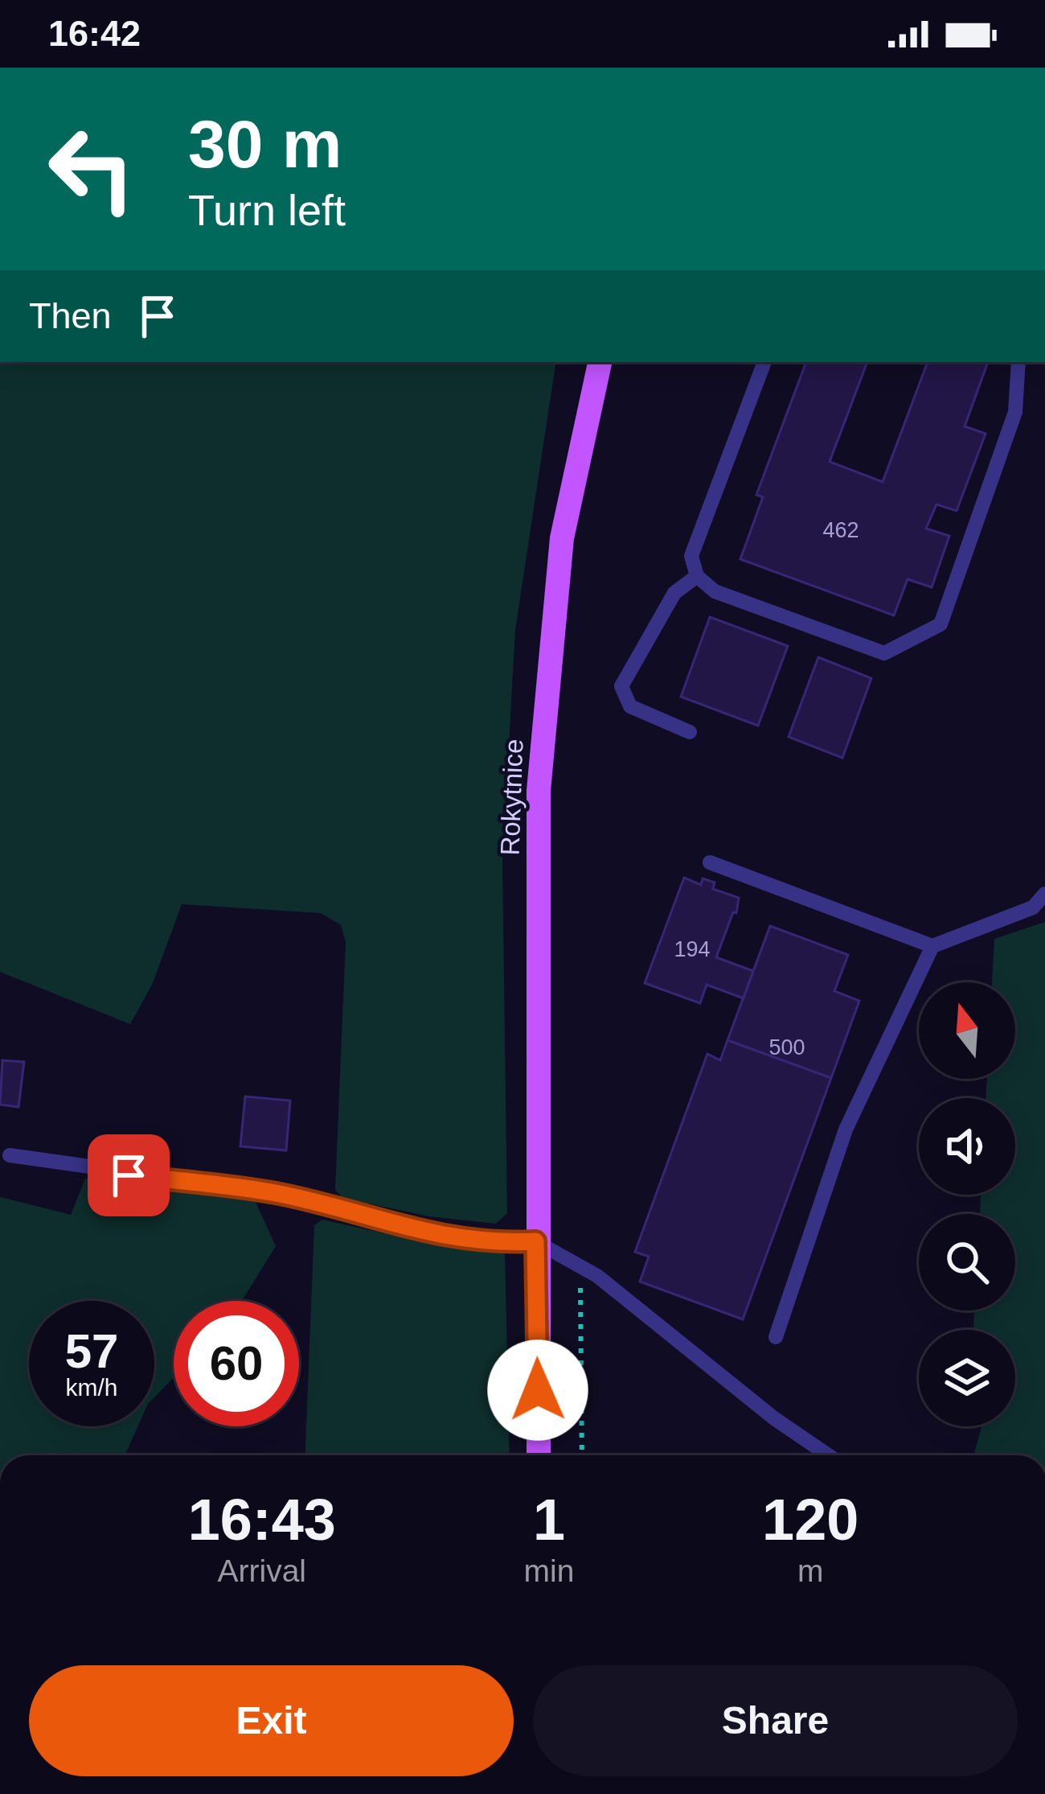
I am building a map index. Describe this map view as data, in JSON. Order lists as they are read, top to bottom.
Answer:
{
  "streets": {
    "main road": ["Rokytnice"]
  },
  "house_numbers": ["462", "194", "500"],
  "north": "top",
  "page": {
    "status": "16:42",
    "turn": ["30 m", "Turn left"],
    "then": "Then",
    "speed": "57 km/h",
    "limit": "60",
    "eta": [
      "16:43",
      "Arrival",
      "1",
      "min",
      "120",
      "m"
    ],
    "buttons": ["Exit", "Share"]
  }
}
